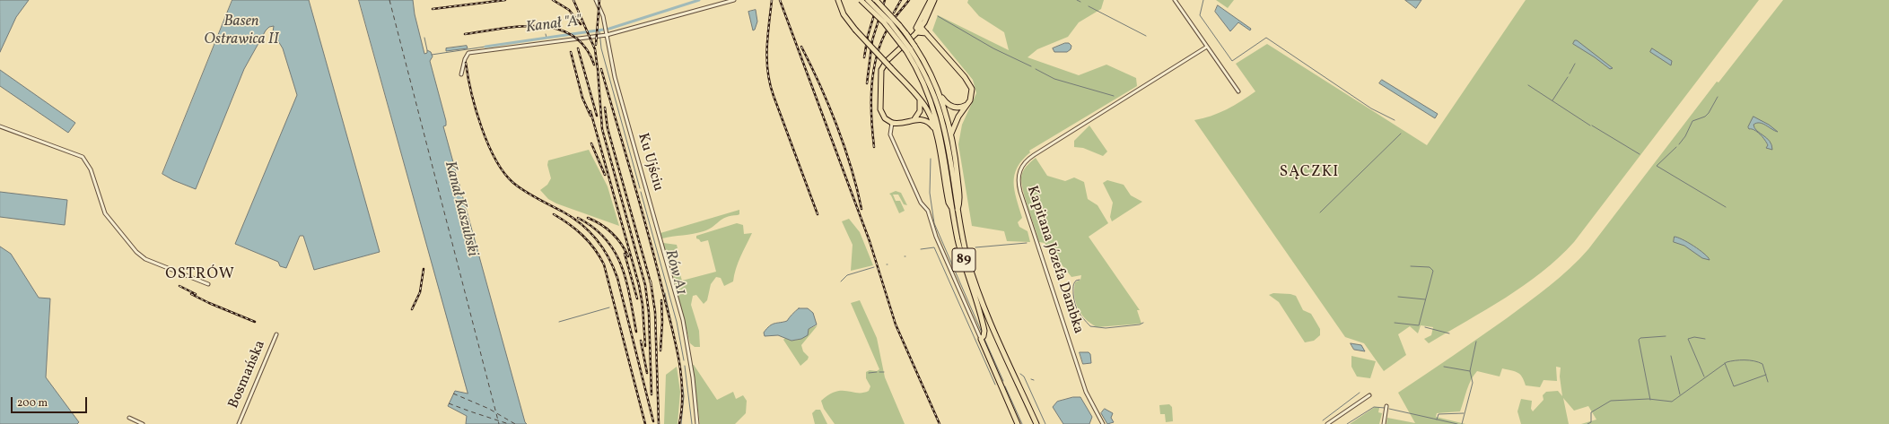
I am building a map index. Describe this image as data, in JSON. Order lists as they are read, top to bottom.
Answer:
{
  "streets": {
    "main road": ["89"],
    "street": ["Ku Ujściu", "Kapitana Józefa Dambka", "Bosmańska"]
  },
  "districts": ["SĄCZKI", "OSTRÓW"],
  "water": [
    "Basen Ostrawica II",
    "Kanał \"A\"",
    "Kanał Kaszubski",
    "Rów A1"
  ],
  "scale_bar": "200 m"
}
